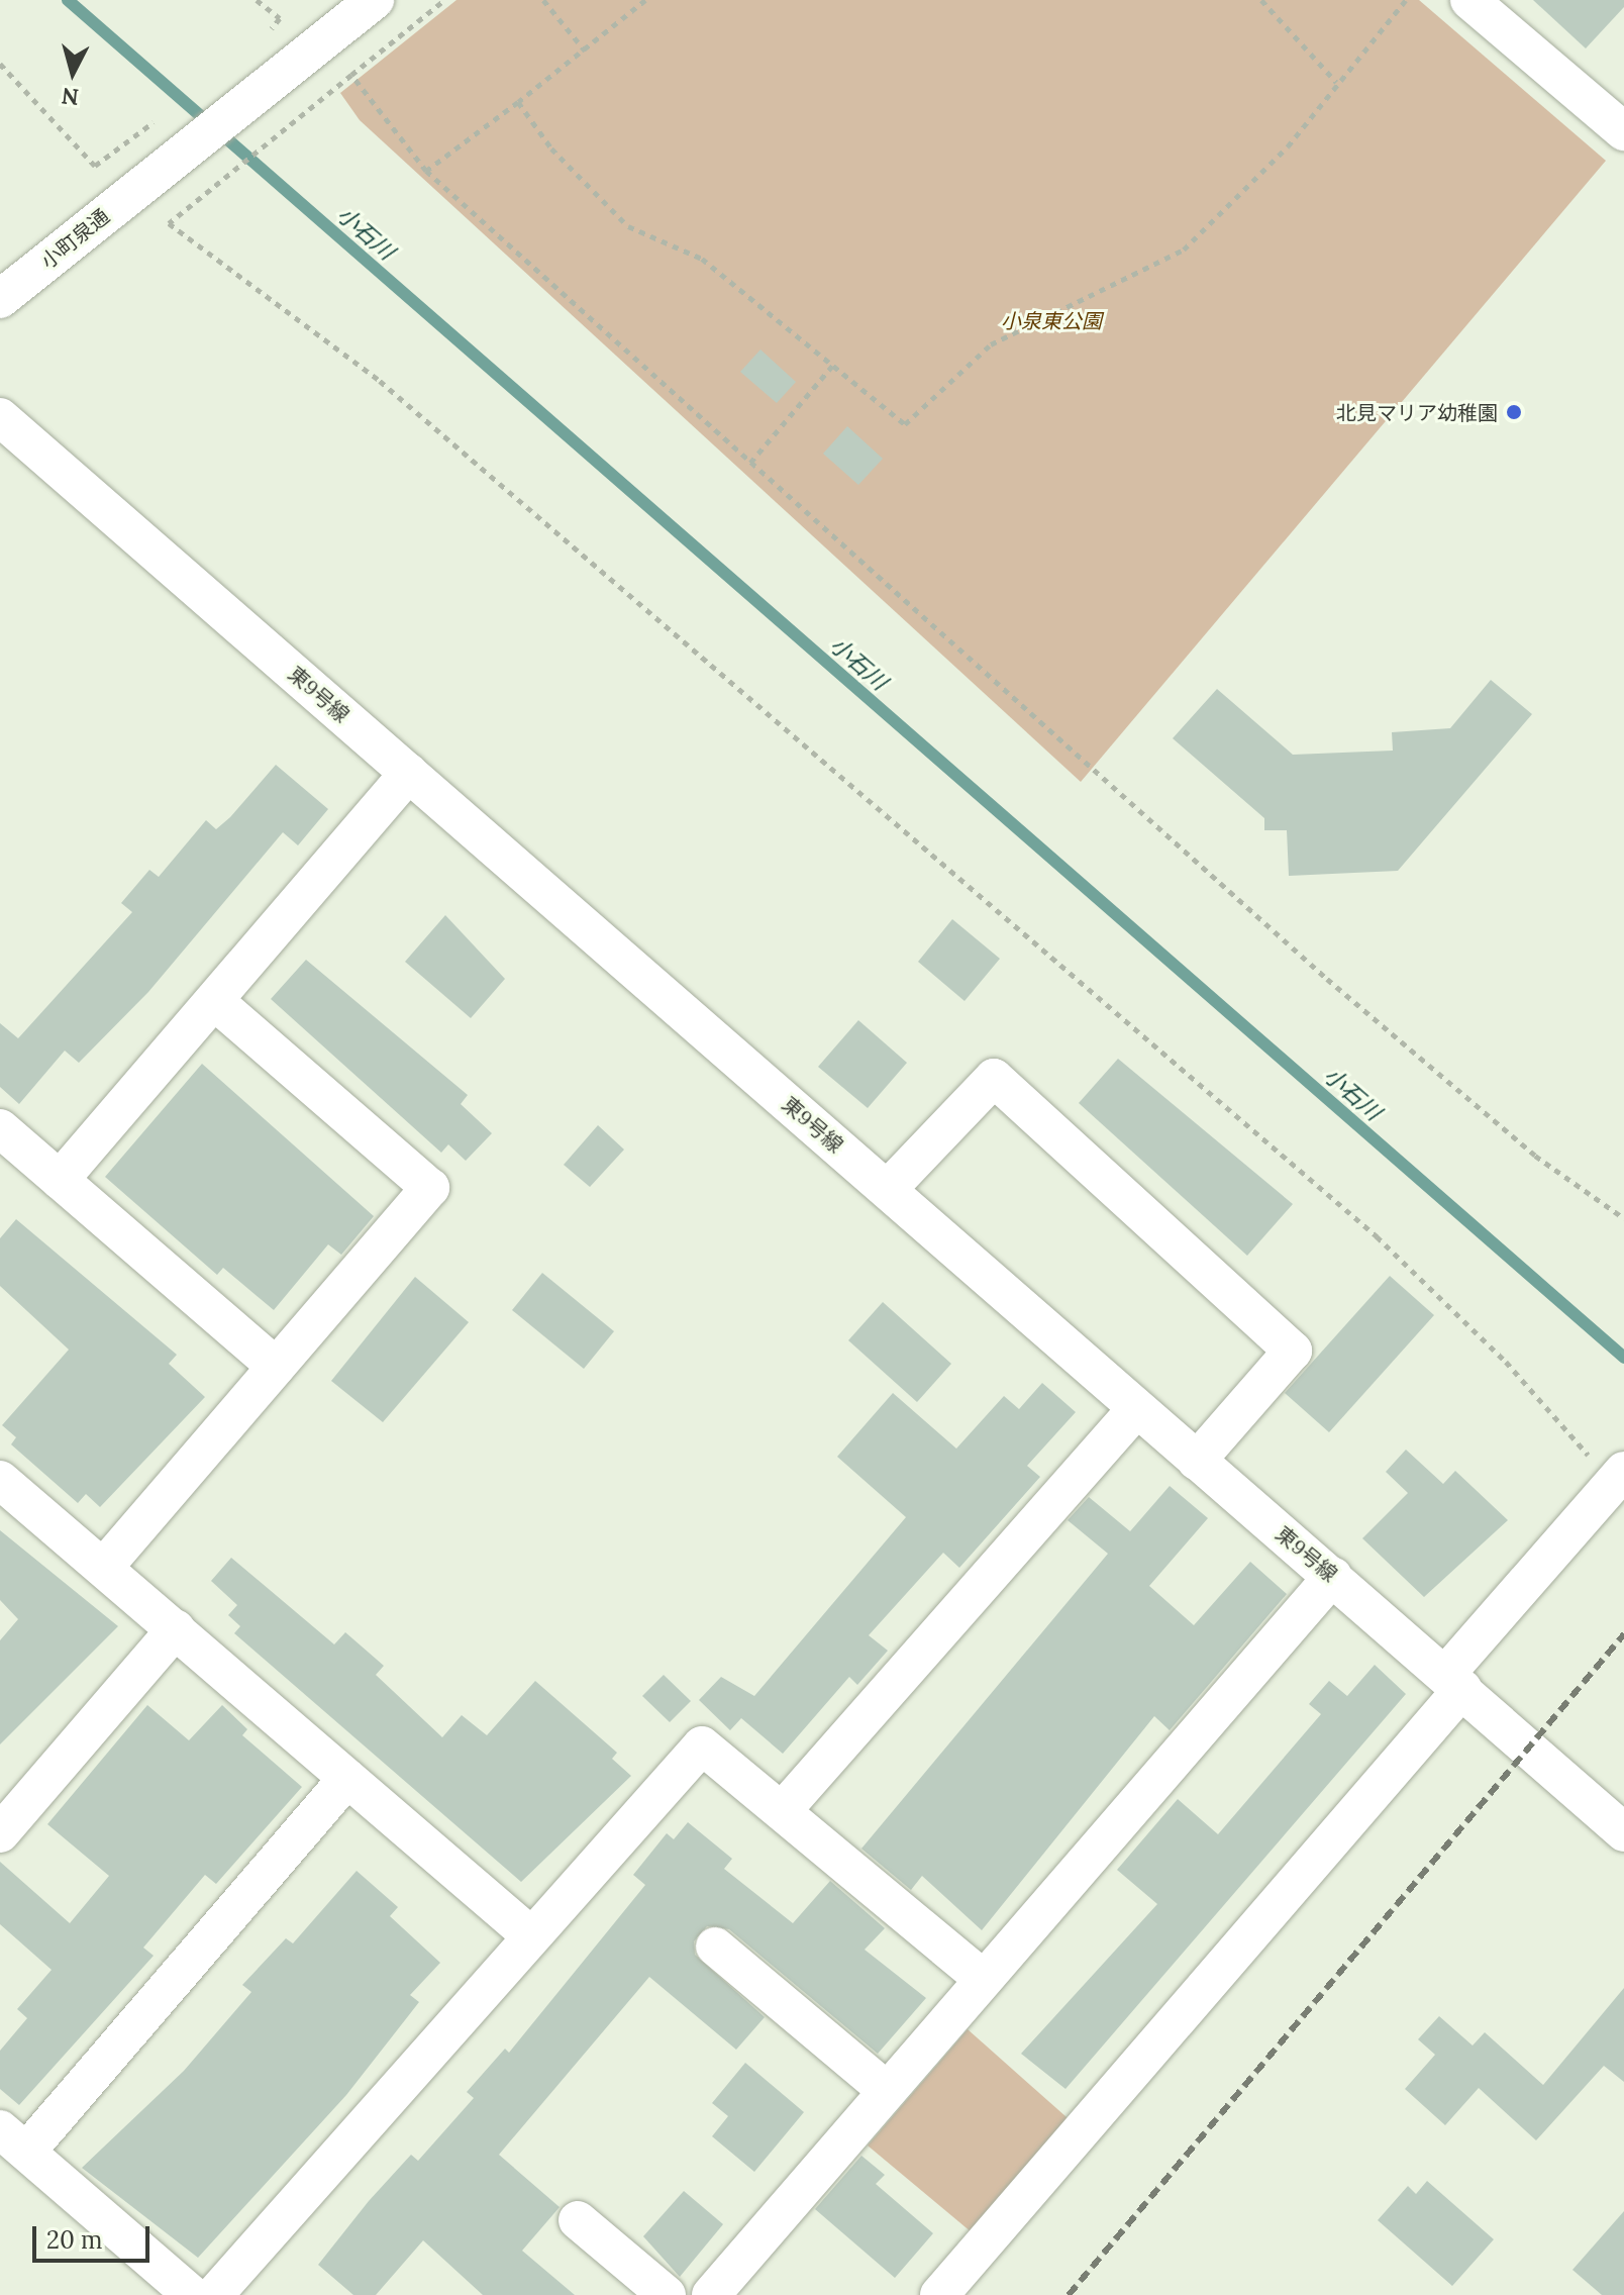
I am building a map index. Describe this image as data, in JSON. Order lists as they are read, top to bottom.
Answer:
{
  "streets": {
    "street": ["小町泉通", "東9号線"]
  },
  "water": ["小石川"],
  "parks": ["小泉東公園"],
  "places": ["北見マリア幼稚園"],
  "scale_bar": "20 m",
  "north": "bottom"
}
